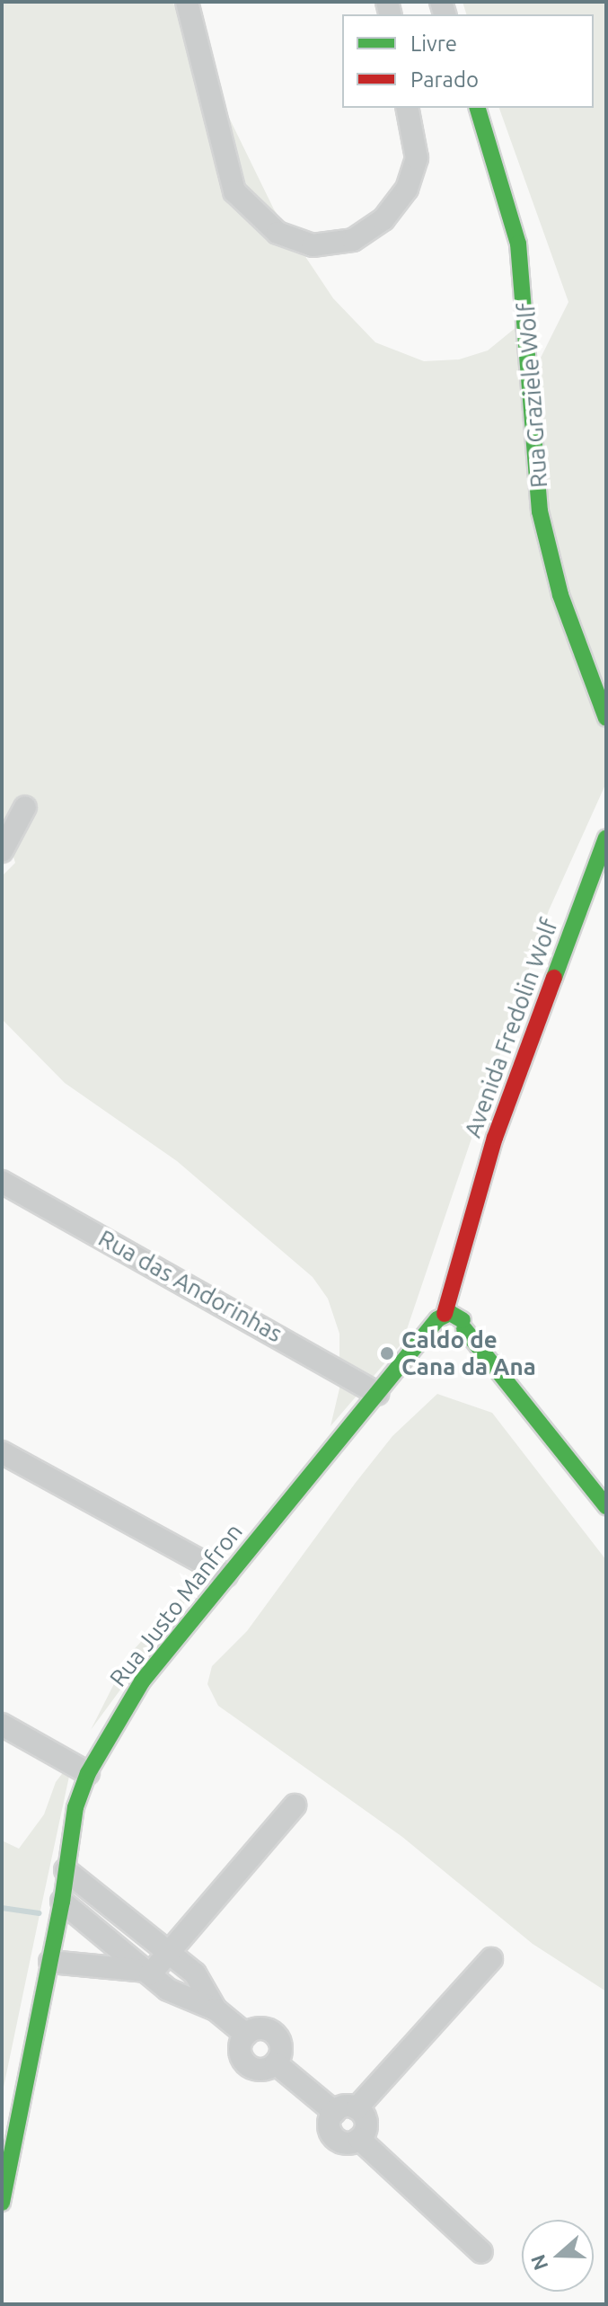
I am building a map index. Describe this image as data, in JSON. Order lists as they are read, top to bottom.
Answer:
{
  "streets": {
    "main road": ["Rua Graziele Wolf", "Avenida Fredolin Wolf", "Rua Justo Manfron"],
    "street": ["Rua das Andorinhas"]
  },
  "crossings": [
    ["Avenida Fredolin Wolf", "Rua Justo Manfron"],
    ["Rua das Andorinhas", "Rua Justo Manfron"]
  ],
  "places": ["Caldo de Cana da Ana"],
  "legend": ["Livre", "Parado"],
  "north": "left"
}
